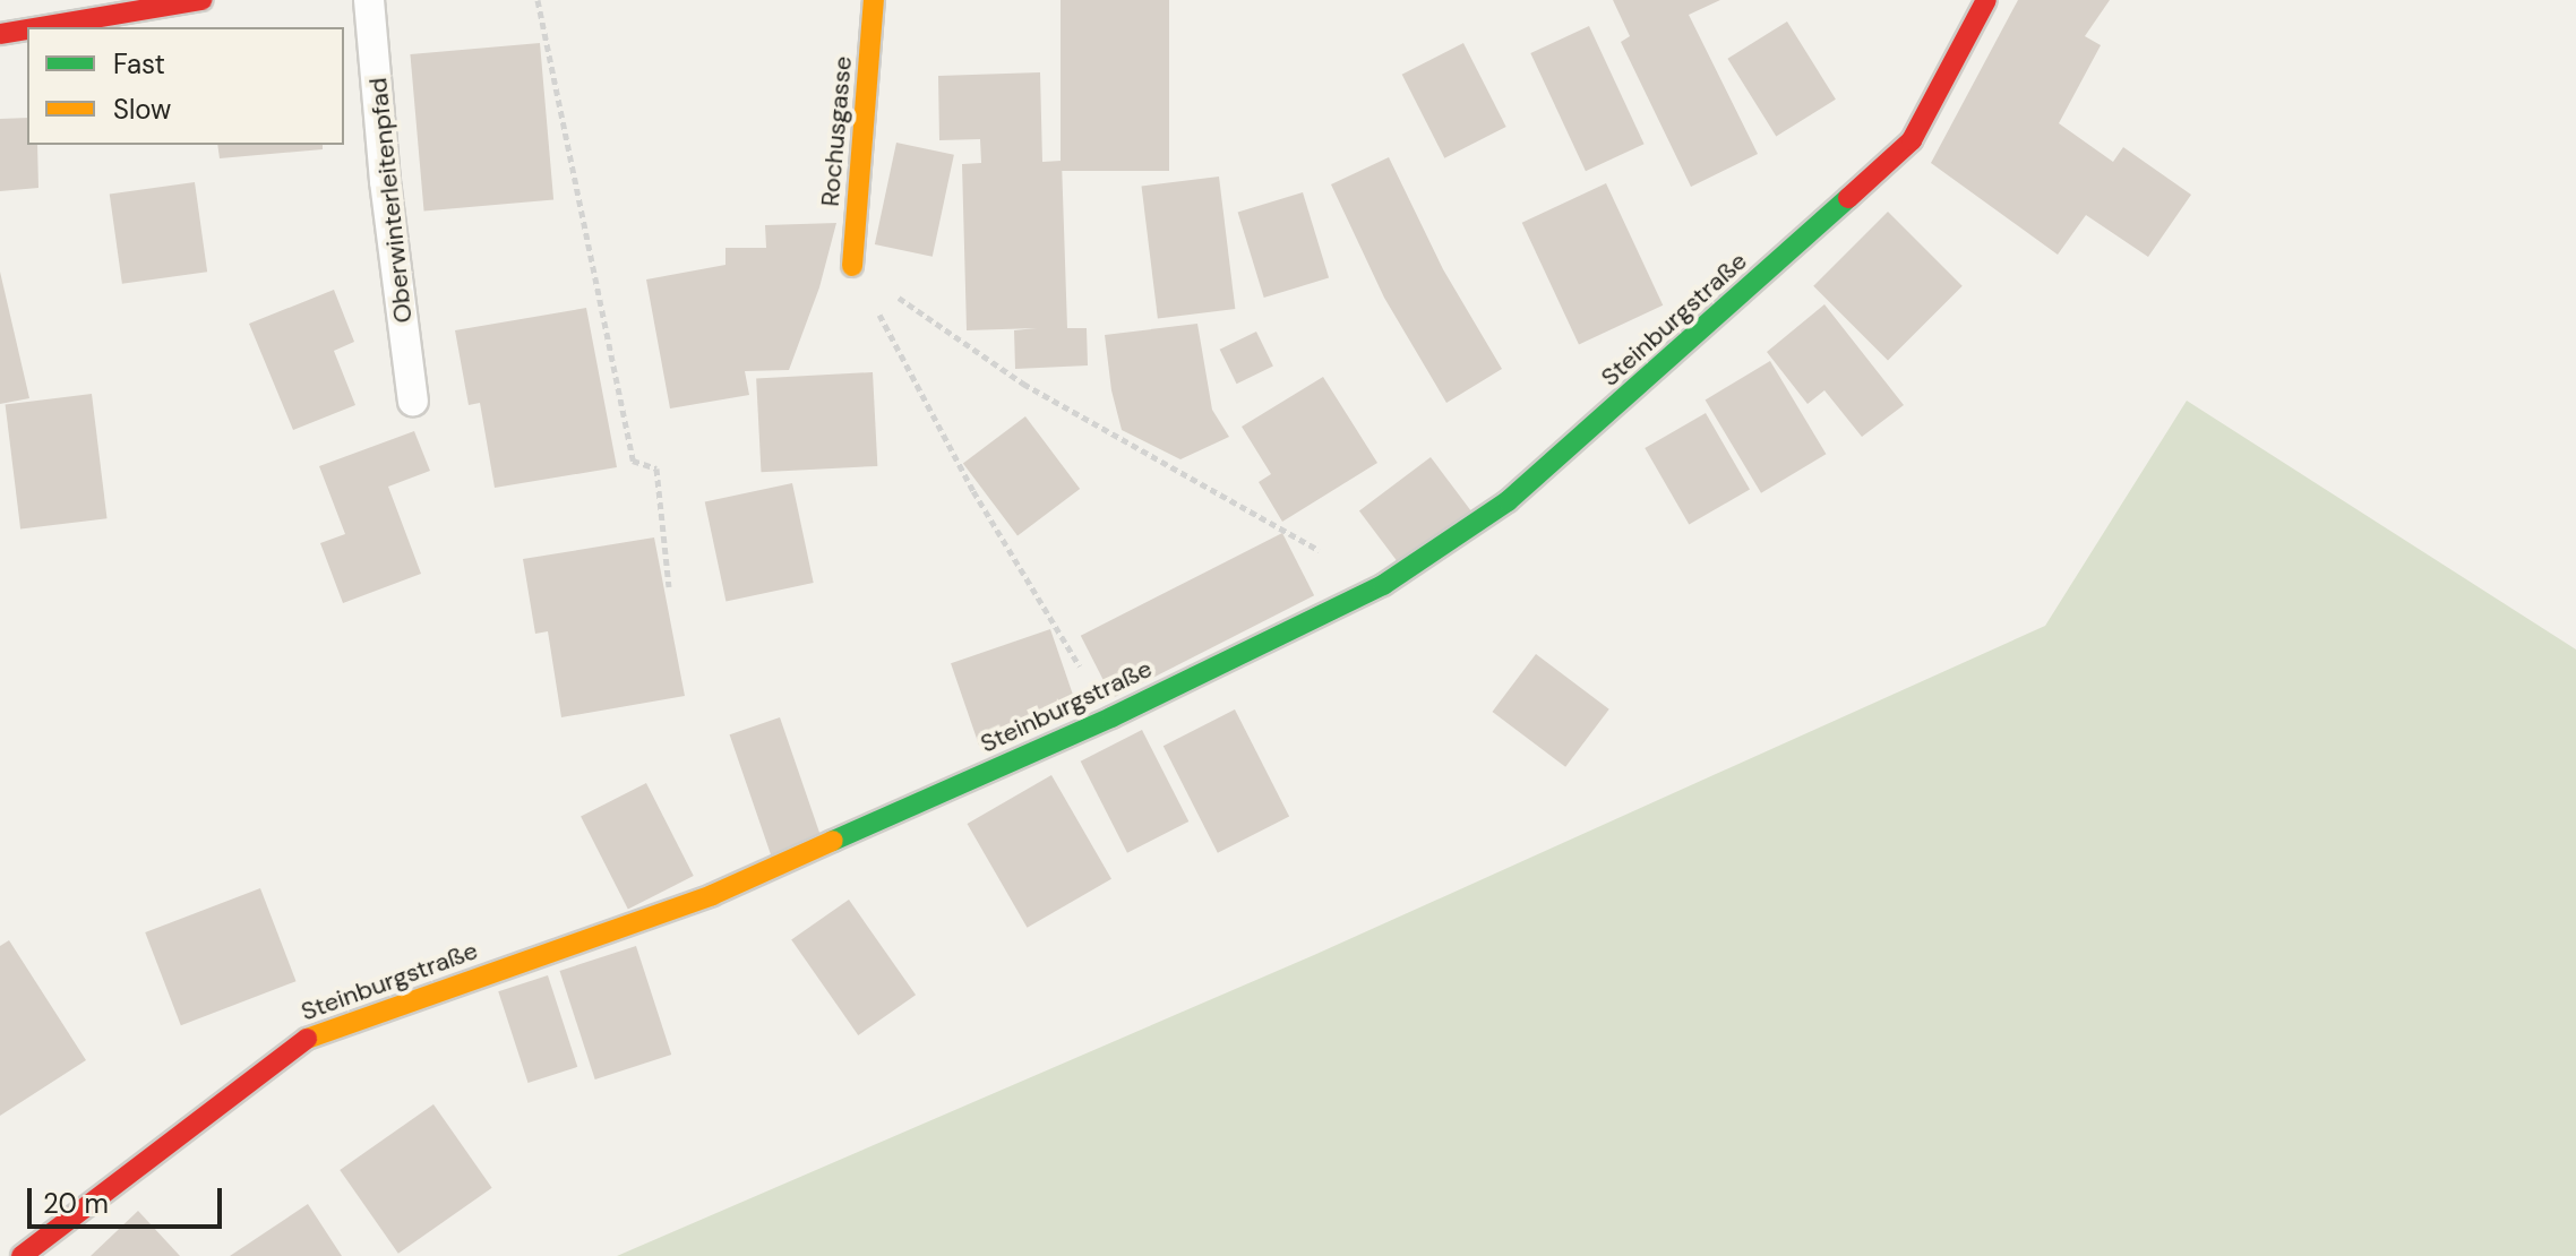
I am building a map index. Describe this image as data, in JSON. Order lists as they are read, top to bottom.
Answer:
{
  "streets": {
    "street": ["Rochusgasse", "Steinburgstraße"],
    "lane": ["Oberwinterleitenpfad"]
  },
  "legend": ["Fast", "Slow"],
  "scale_bar": "20 m"
}
